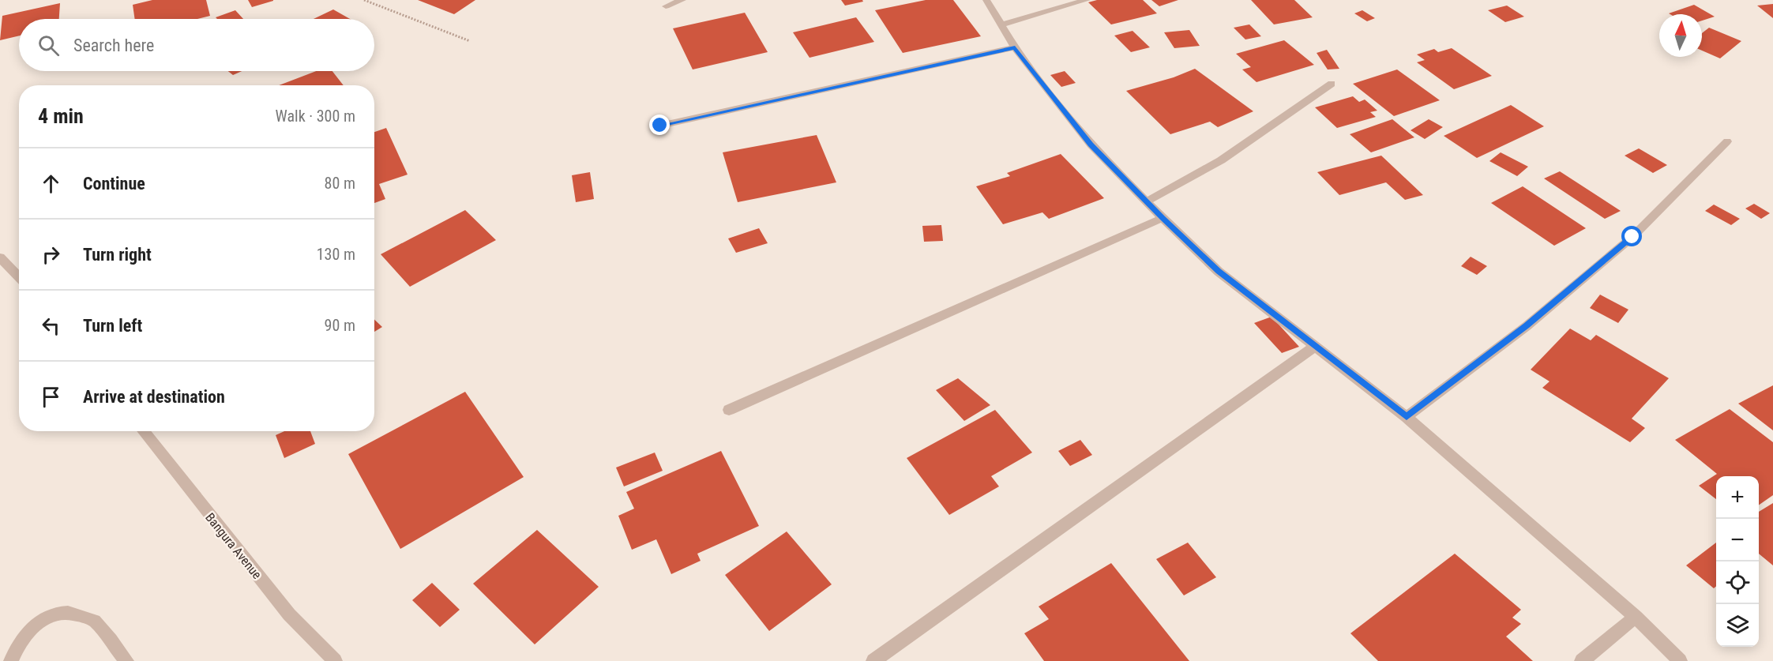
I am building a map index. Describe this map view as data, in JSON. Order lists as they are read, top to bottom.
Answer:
{
  "streets": {
    "street": ["Bangura Avenue"]
  },
  "north": "top",
  "page": {
    "search": "Search here",
    "heading": ["4 min", "Walk · 300 m"],
    "list": [
      ["Continue", "80 m"],
      ["Turn right", "130 m"],
      ["Turn left", "90 m"],
      "Arrive at destination"
    ],
    "map_buttons": ["+", "−"]
  }
}
